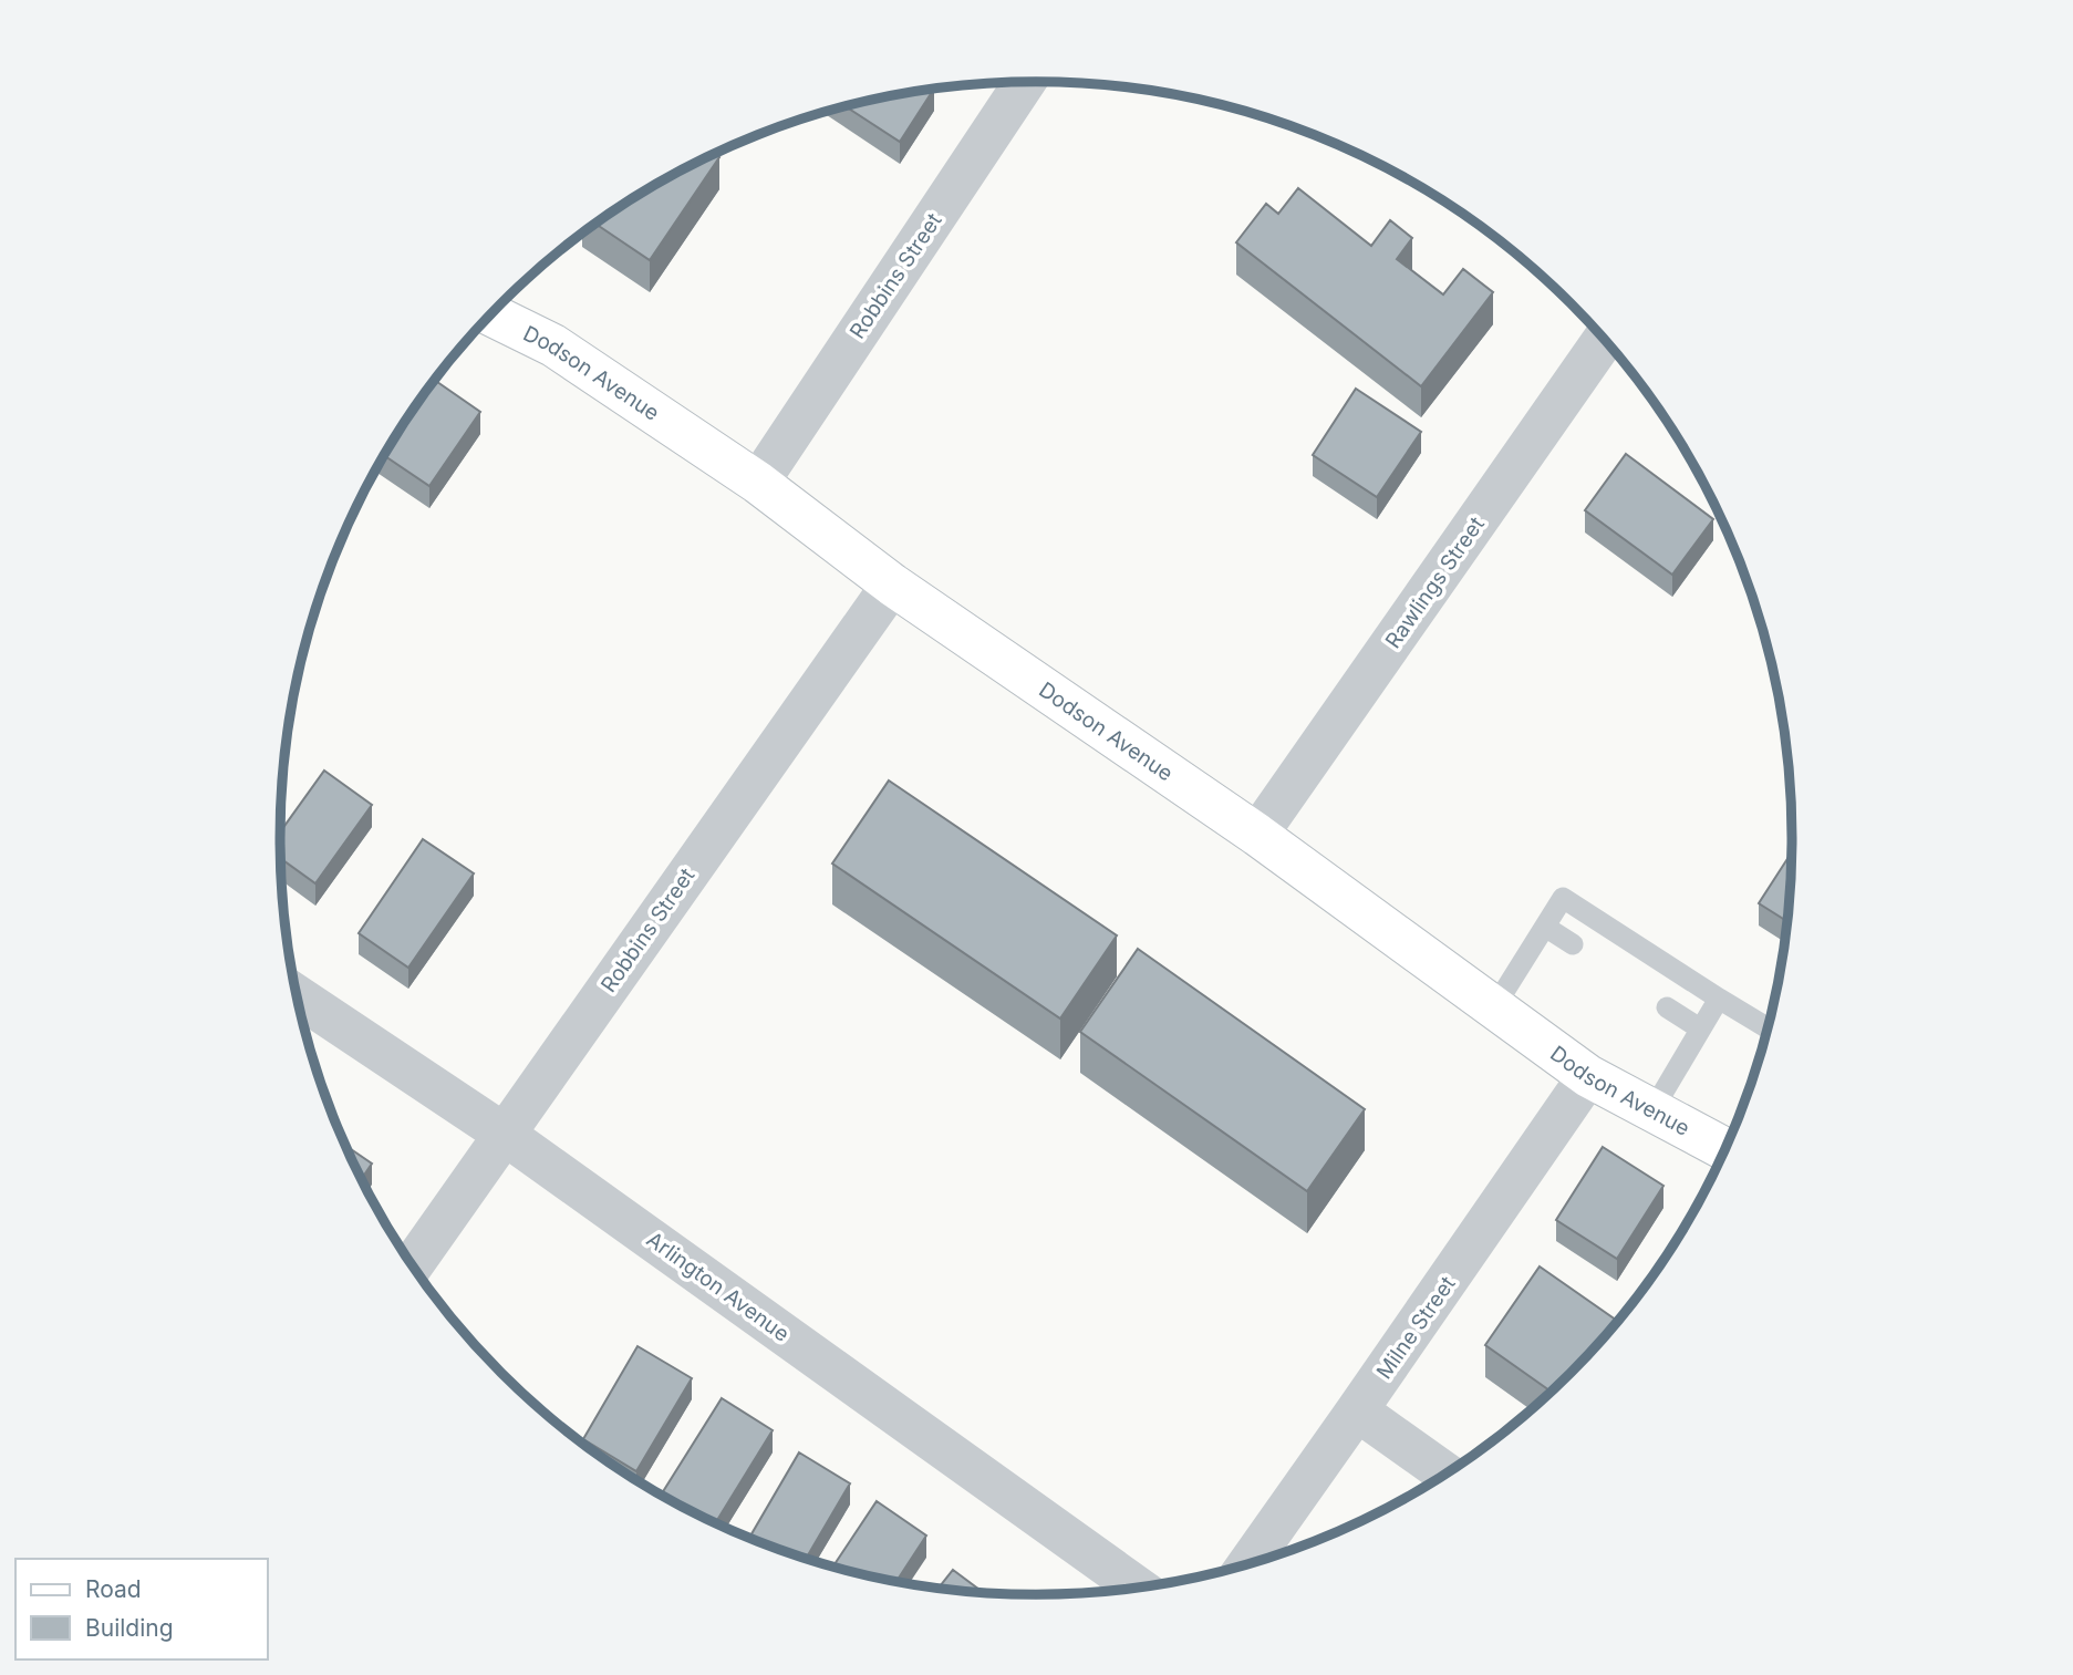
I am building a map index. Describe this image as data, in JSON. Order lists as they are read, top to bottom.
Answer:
{
  "streets": {
    "main road": ["Dodson Avenue"],
    "street": [
      "Robbins Street",
      "Rawlings Street",
      "Arlington Avenue",
      "Milne Street"
    ]
  },
  "crossings": [
    ["Robbins Street", "Dodson Avenue"],
    ["Robbins Street", "Arlington Avenue"],
    ["Dodson Avenue", "Rawlings Street"],
    ["Dodson Avenue", "Milne Street"]
  ],
  "legend": ["Road", "Building"]
}
